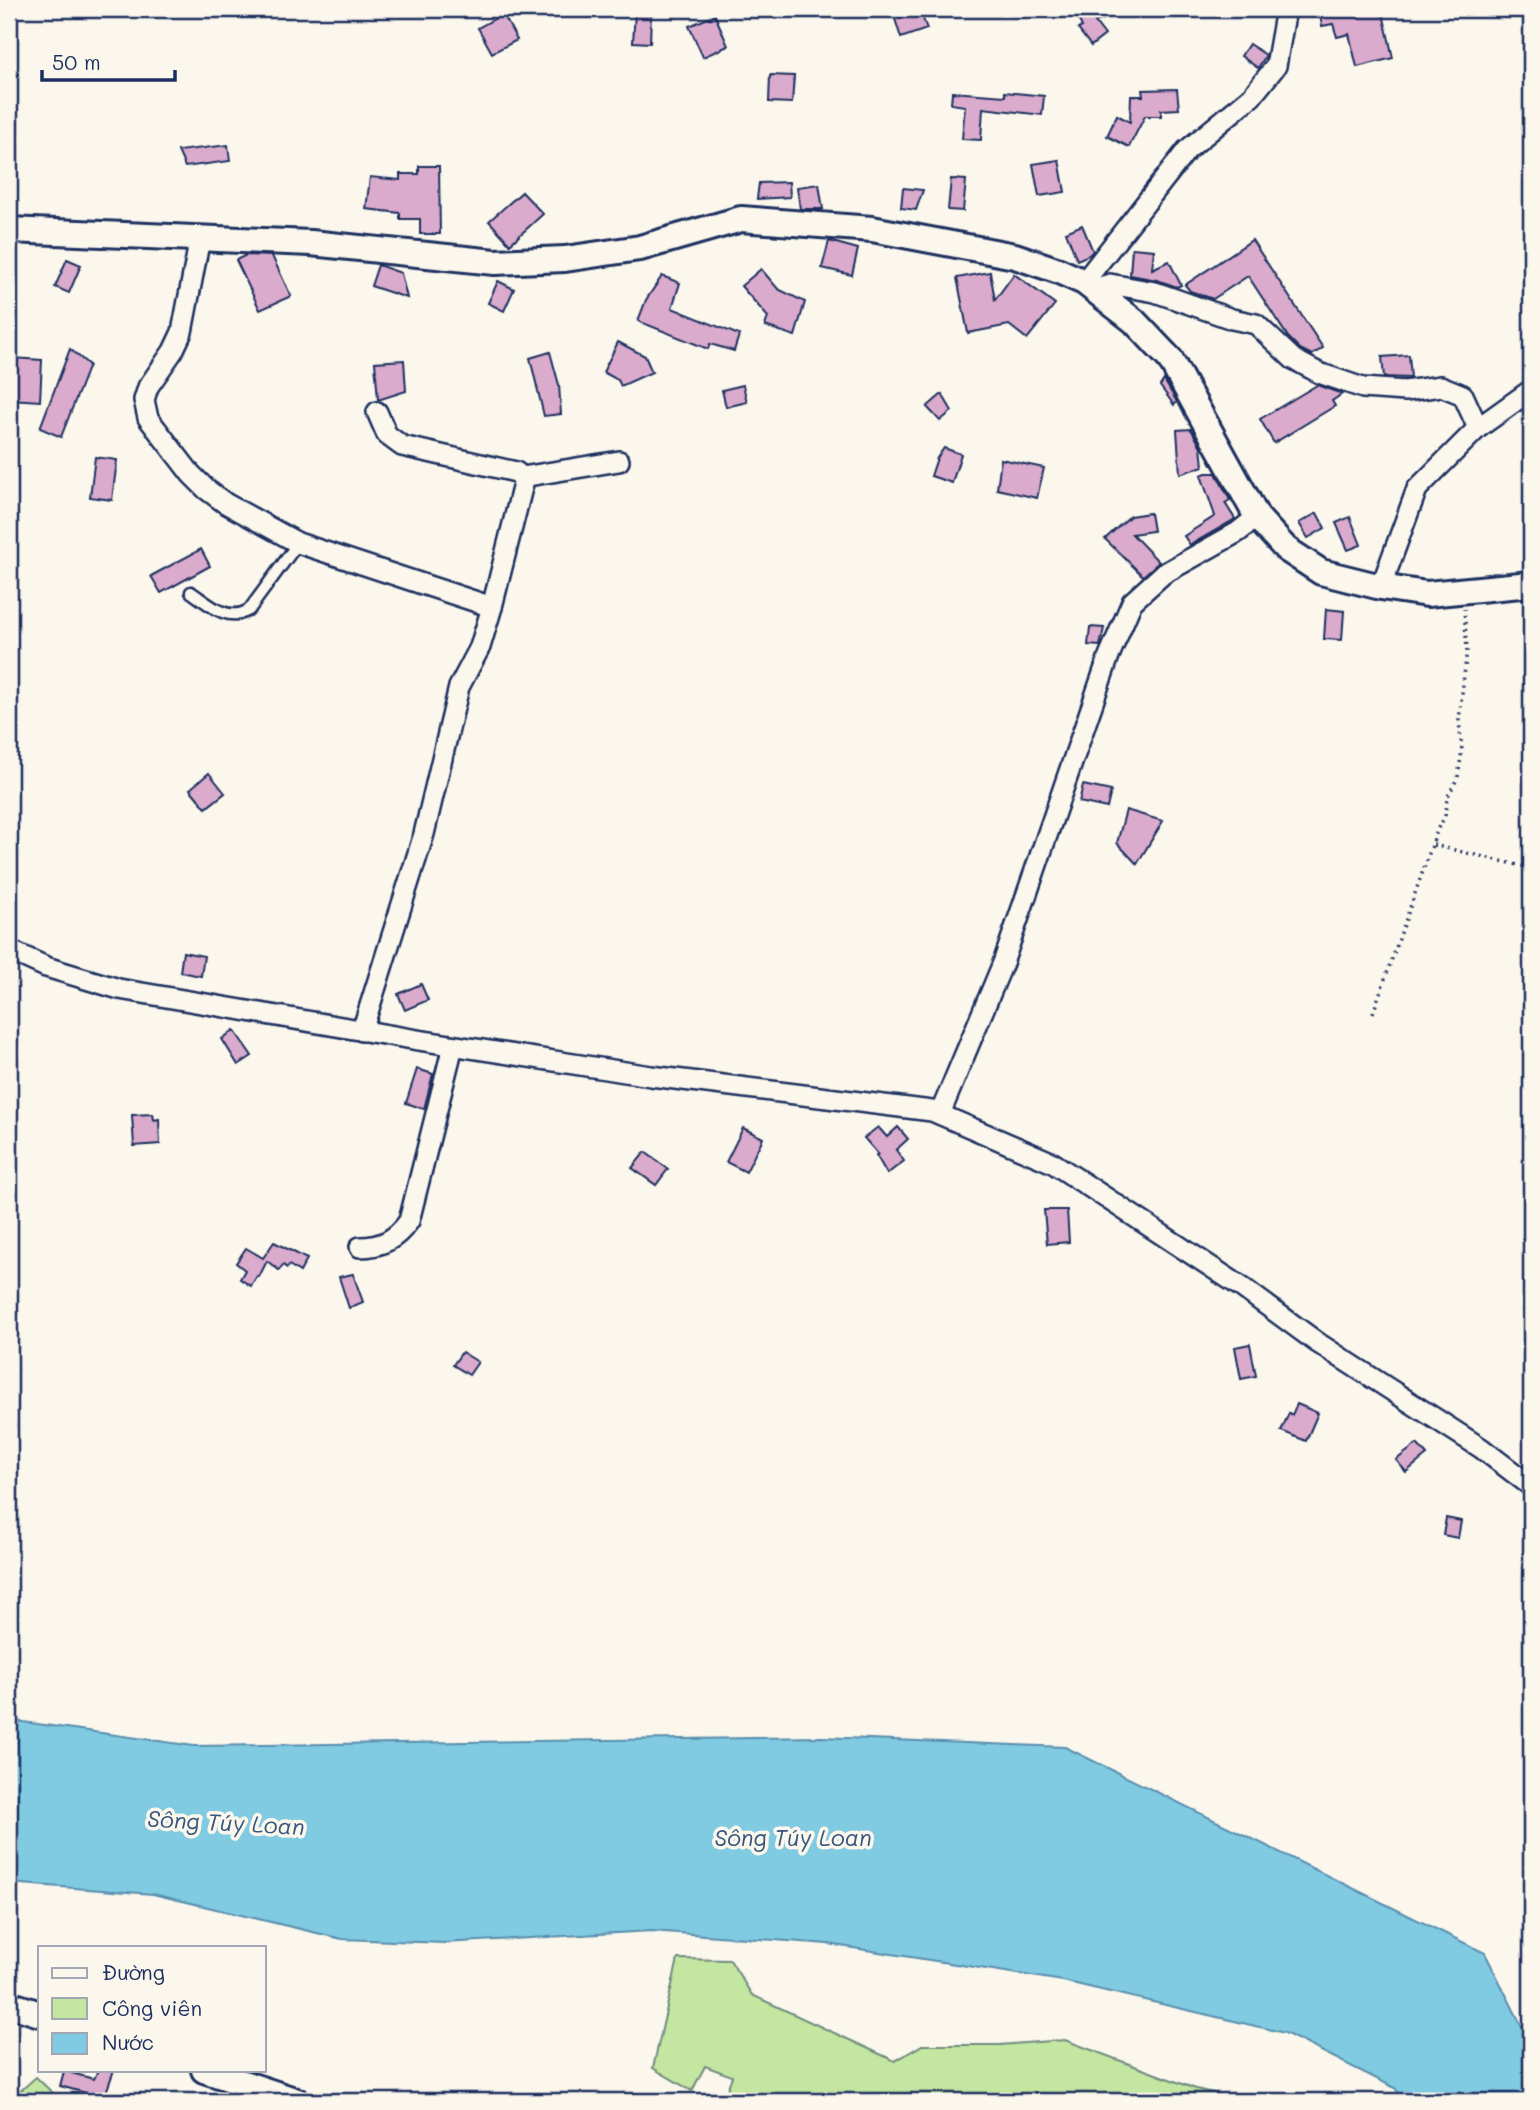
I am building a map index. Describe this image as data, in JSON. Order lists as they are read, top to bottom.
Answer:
{
  "water": ["Sông Túy Loan"],
  "legend": ["Đường", "Công viên", "Nước"],
  "scale_bar": "50 m"
}
